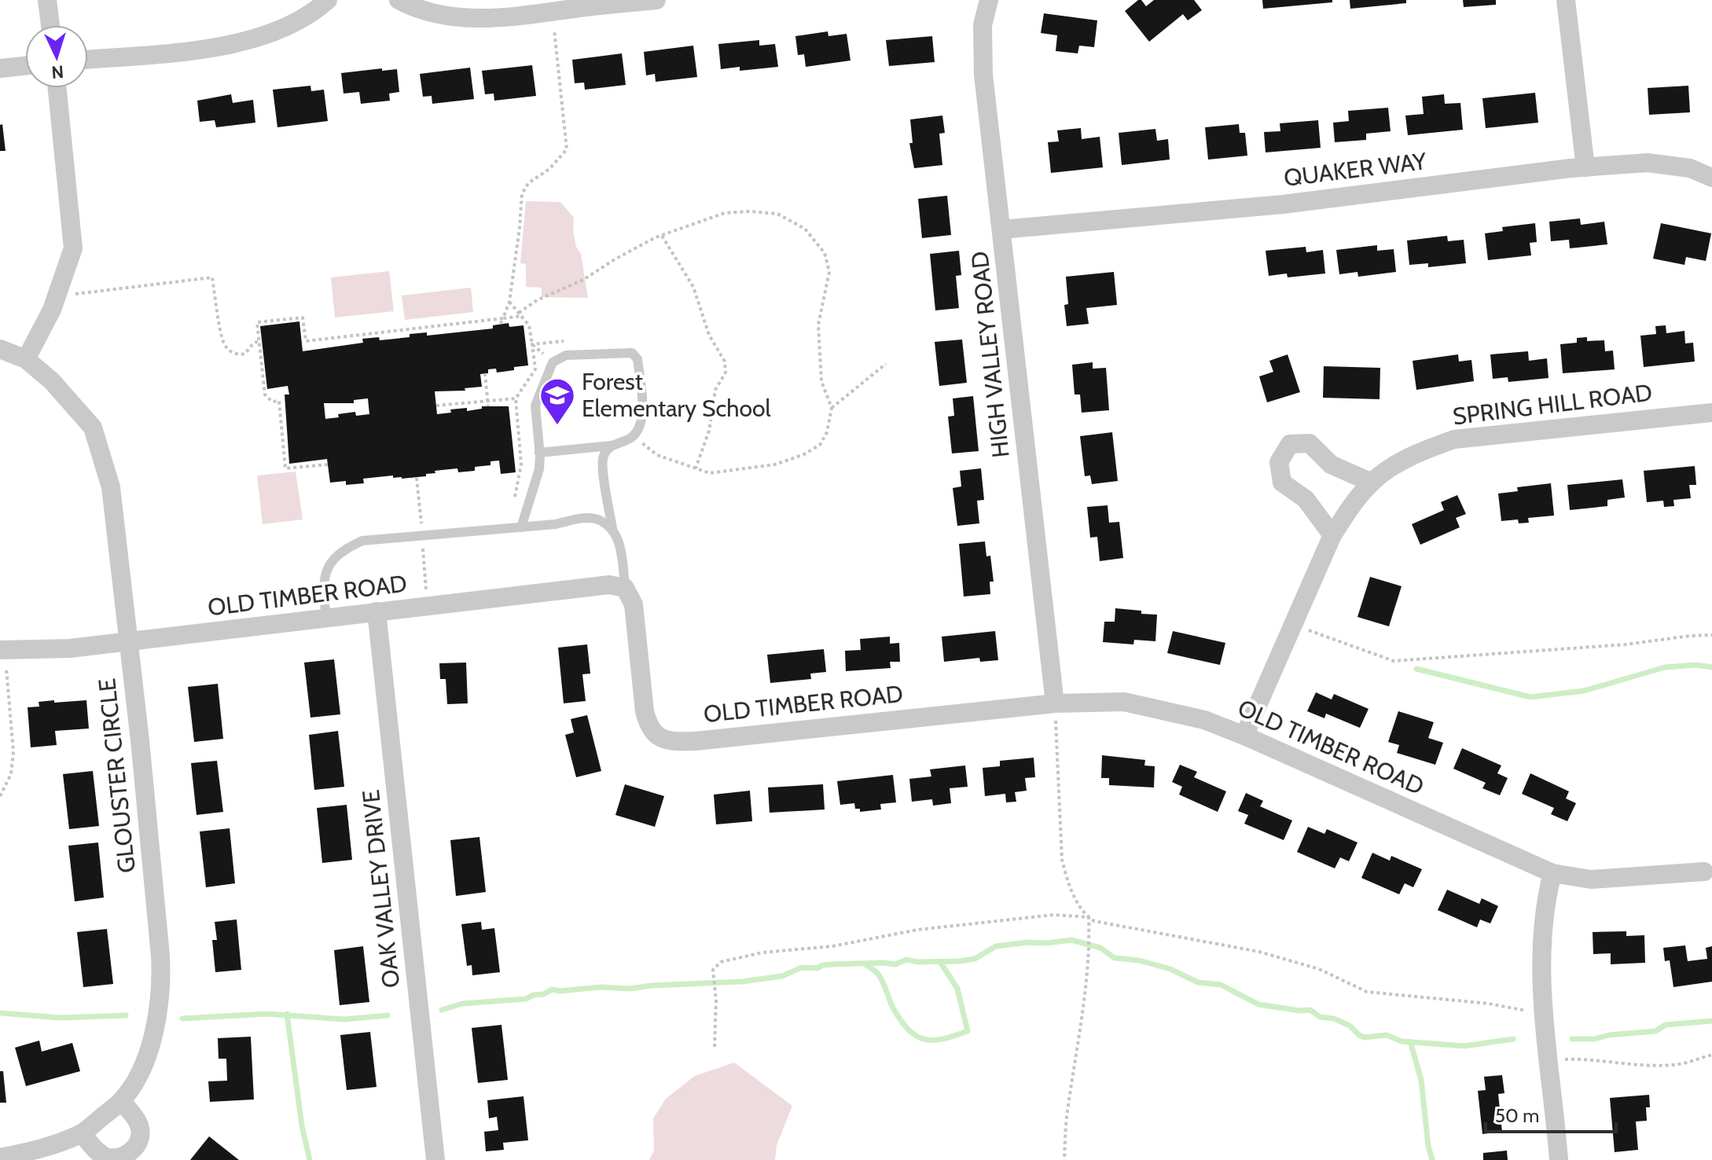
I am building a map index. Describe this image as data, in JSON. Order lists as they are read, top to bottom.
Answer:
{
  "streets": {
    "street": [
      "QUAKER WAY",
      "HIGH VALLEY ROAD",
      "SPRING HILL ROAD",
      "OLD TIMBER ROAD",
      "GLOUSTER CIRCLE",
      "OAK VALLEY DRIVE"
    ]
  },
  "crossings": [
    ["QUAKER WAY", "HIGH VALLEY ROAD"],
    ["HIGH VALLEY ROAD", "OLD TIMBER ROAD"],
    ["SPRING HILL ROAD", "OLD TIMBER ROAD"],
    ["OLD TIMBER ROAD", "GLOUSTER CIRCLE"],
    ["OLD TIMBER ROAD", "OAK VALLEY DRIVE"]
  ],
  "places": {
    "school or university": ["Forest Elementary School"]
  },
  "scale_bar": "50 m",
  "north": "bottom"
}
